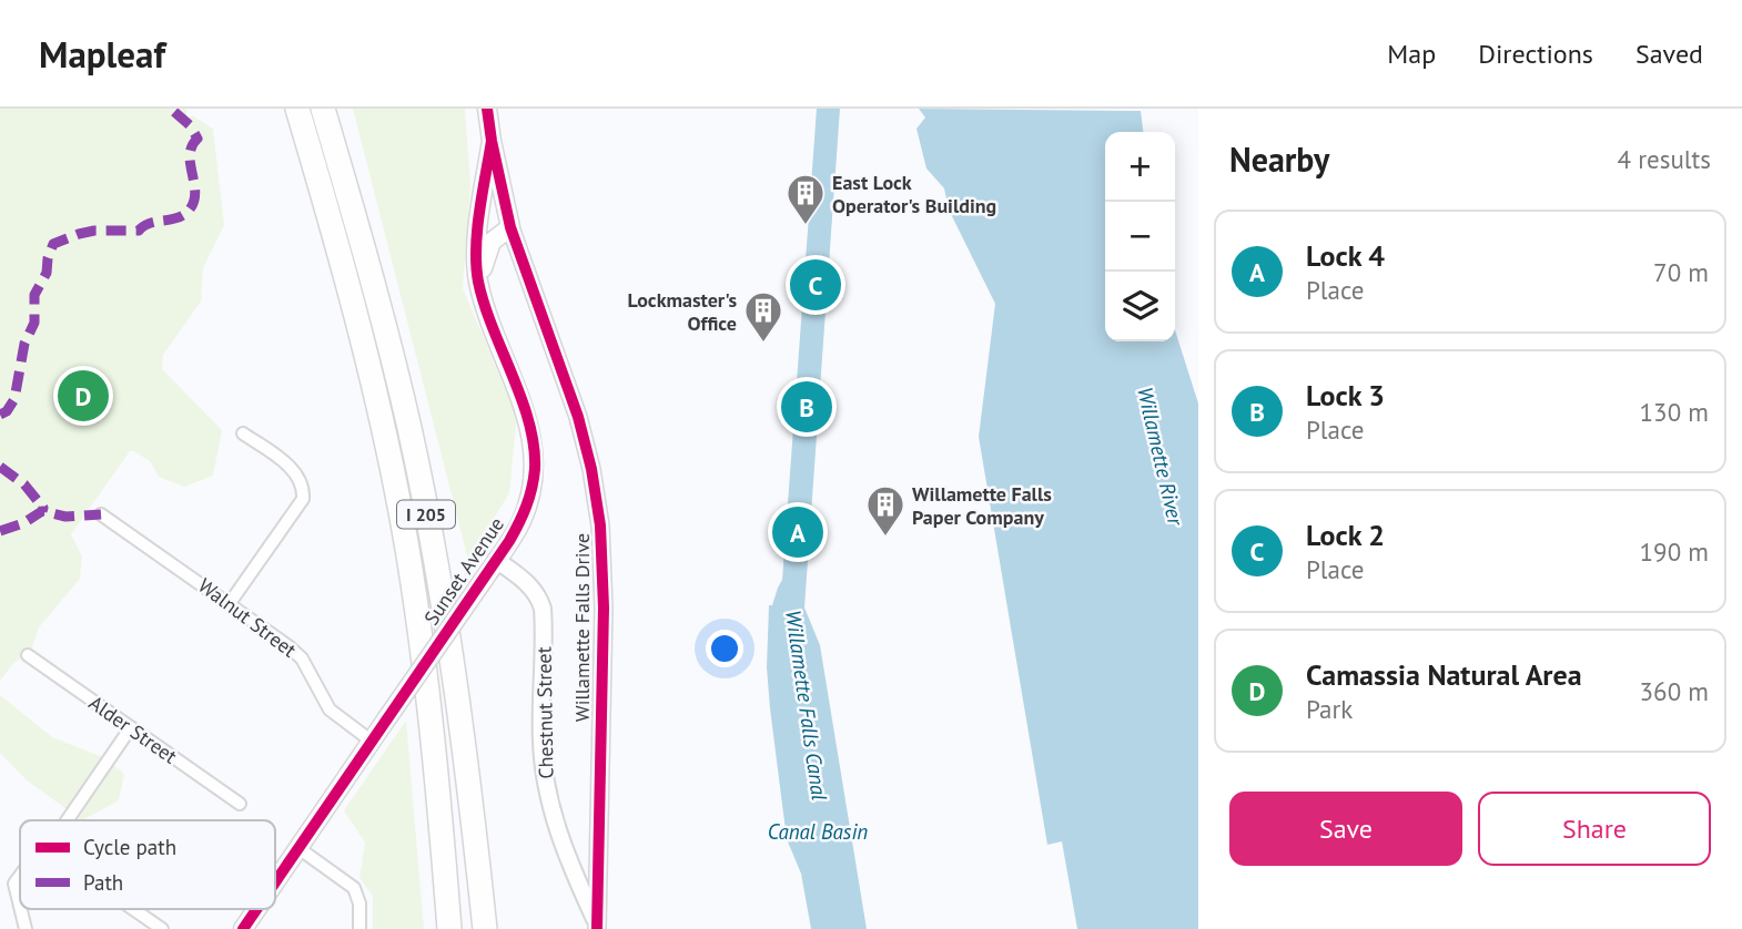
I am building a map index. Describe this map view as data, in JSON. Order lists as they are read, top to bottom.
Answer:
{
  "streets": {
    "highway": ["I 205"],
    "main road": ["Sunset Avenue", "Willamette Falls Drive"],
    "street": ["Walnut Street", "Chestnut Street", "Alder Street"]
  },
  "crossings": [
    ["Sunset Avenue", "Walnut Street"],
    ["Sunset Avenue", "Willamette Falls Drive"],
    ["Sunset Avenue", "Chestnut Street"],
    ["Willamette Falls Drive", "Chestnut Street"]
  ],
  "water": ["Willamette River", "Willamette Falls Canal", "Canal Basin"],
  "places": {
    "building": ["East Lock Operator's Building", "Lockmaster's Office", "Willamette Falls Paper Company"]
  },
  "legend": ["Cycle path", "Path"],
  "page": {
    "header": "Mapleaf",
    "nav": ["Map", "Directions", "Saved"],
    "heading": ["Nearby", "4 results"],
    "map_buttons": ["+", "−"],
    "list": [
      {
        "mark": "A",
        "name": "Lock 4",
        "note": "Place",
        "value": "70 m"
      },
      {
        "mark": "B",
        "name": "Lock 3",
        "note": "Place",
        "value": "130 m"
      },
      {
        "mark": "C",
        "name": "Lock 2",
        "note": "Place",
        "value": "190 m"
      },
      {
        "mark": "D",
        "name": "Camassia Natural Area",
        "note": "Park",
        "value": "360 m"
      }
    ],
    "pins": [
      "C",
      "D",
      "B",
      "A"
    ],
    "buttons": ["Save", "Share"]
  }
}
